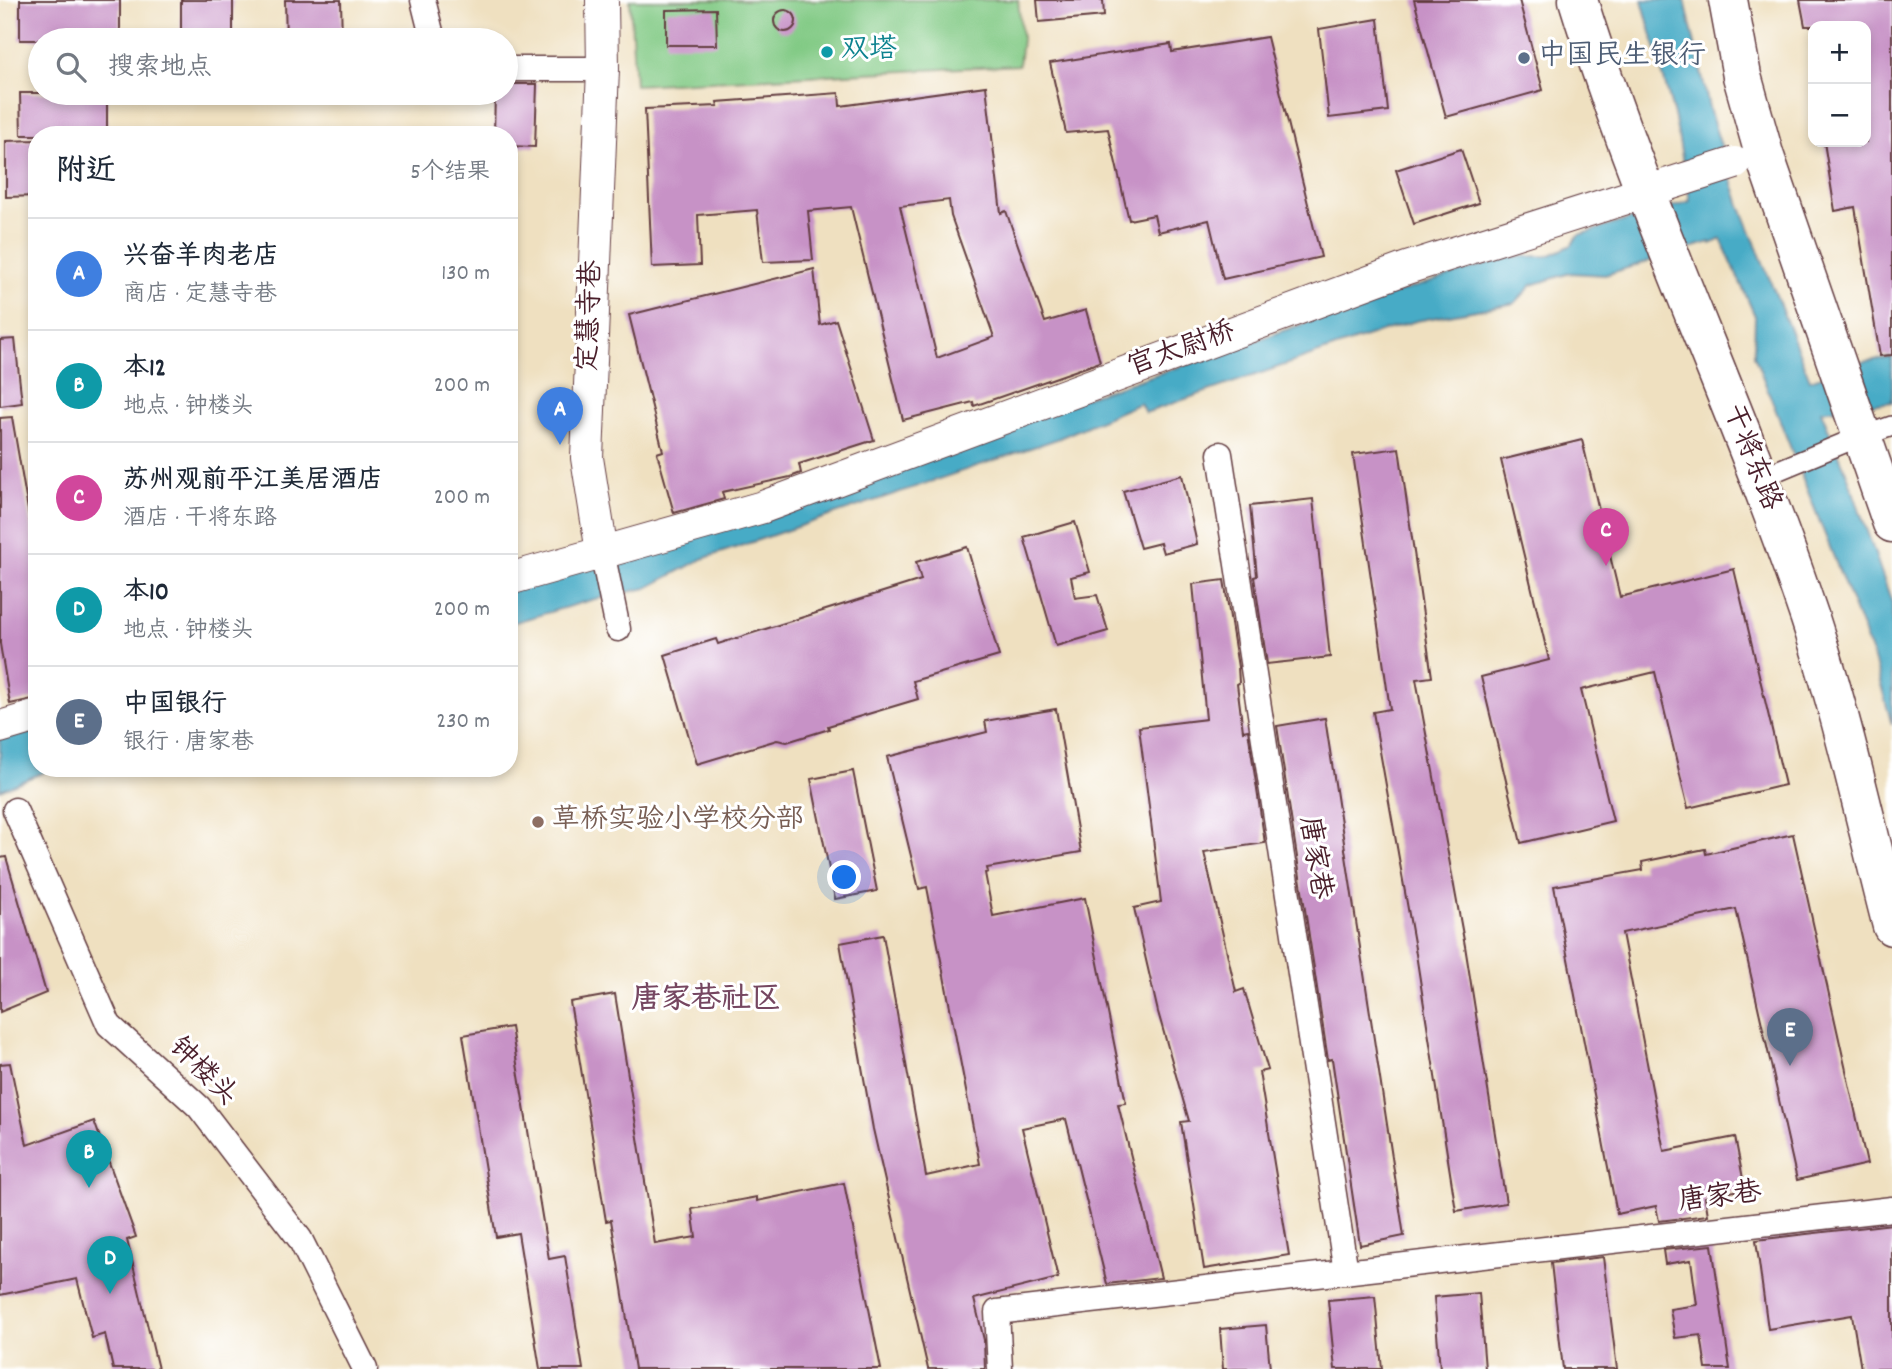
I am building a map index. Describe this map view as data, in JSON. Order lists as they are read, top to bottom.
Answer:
{
  "streets": {
    "main road": ["干将东路"],
    "street": [
      "定慧寺巷",
      "官太尉桥",
      "唐家巷",
      "钟楼头"
    ]
  },
  "crossings": [
    ["定慧寺巷", "官太尉桥"],
    ["官太尉桥", "干将东路"]
  ],
  "districts": ["唐家巷社区"],
  "places": ["双塔", "中国民生银行", "草桥实验小学校分部"],
  "page": {
    "map_buttons": ["+", "−"],
    "search": "搜索地点",
    "heading": ["附近", "5个结果"],
    "list": [
      {
        "mark": "A",
        "name": "兴奋羊肉老店",
        "note": "商店 · 定慧寺巷",
        "value": "130 m"
      },
      {
        "mark": "B",
        "name": "本12",
        "note": "地点 · 钟楼头",
        "value": "200 m"
      },
      {
        "mark": "C",
        "name": "苏州观前平江美居酒店",
        "note": "酒店 · 干将东路",
        "value": "200 m"
      },
      {
        "mark": "D",
        "name": "本10",
        "note": "地点 · 钟楼头",
        "value": "200 m"
      },
      {
        "mark": "E",
        "name": "中国银行",
        "note": "银行 · 唐家巷",
        "value": "230 m"
      }
    ],
    "pins": [
      "A",
      "C",
      "E",
      "B",
      "D"
    ]
  }
}
